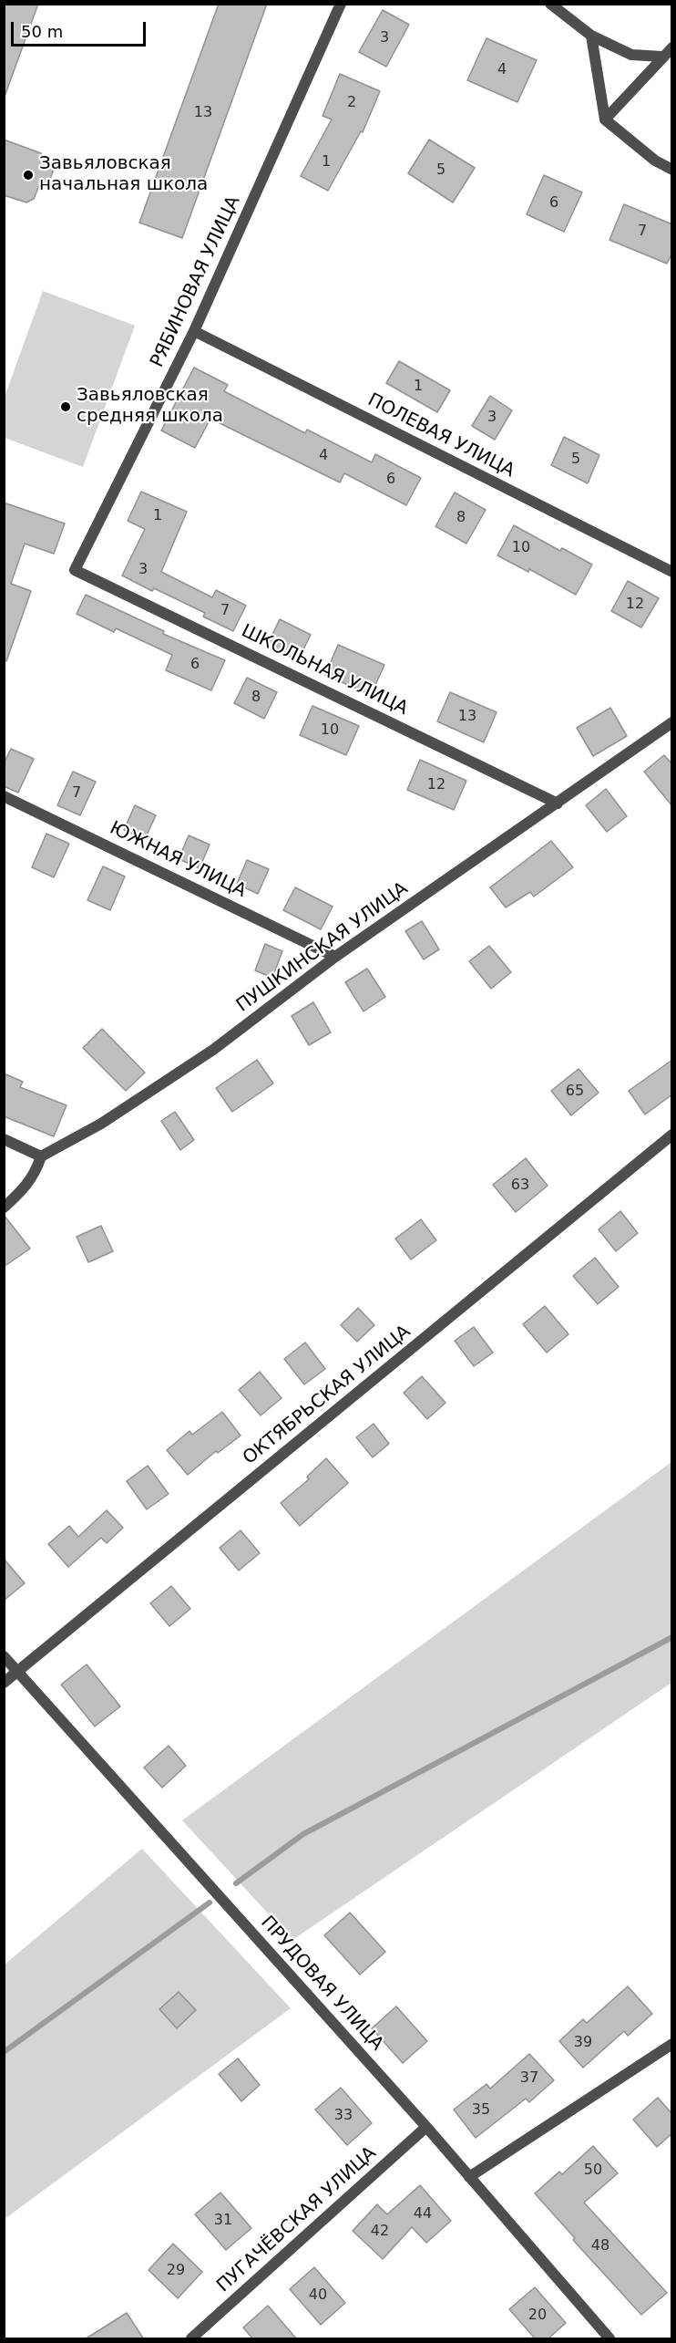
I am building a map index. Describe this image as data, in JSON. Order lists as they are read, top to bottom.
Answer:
{
  "streets": {
    "street": [
      "РЯБИНОВАЯ УЛИЦА",
      "ПОЛЕВАЯ УЛИЦА",
      "ШКОЛЬНАЯ УЛИЦА",
      "ЮЖНАЯ УЛИЦА",
      "ПУШКИНСКАЯ УЛИЦА",
      "ОКТЯБРЬСКАЯ УЛИЦА",
      "ПРУДОВАЯ УЛИЦА",
      "ПУГАЧЁВСКАЯ УЛИЦА"
    ]
  },
  "crossings": [
    ["РЯБИНОВАЯ УЛИЦА", "ПОЛЕВАЯ УЛИЦА"],
    ["РЯБИНОВАЯ УЛИЦА", "ШКОЛЬНАЯ УЛИЦА"],
    ["ШКОЛЬНАЯ УЛИЦА", "ПУШКИНСКАЯ УЛИЦА"],
    ["ЮЖНАЯ УЛИЦА", "ПУШКИНСКАЯ УЛИЦА"],
    ["ОКТЯБРЬСКАЯ УЛИЦА", "ПРУДОВАЯ УЛИЦА"],
    ["ПРУДОВАЯ УЛИЦА", "ПУГАЧЁВСКАЯ УЛИЦА"]
  ],
  "places": ["Завьяловская начальная школа", "Завьяловская средняя школа"],
  "house_numbers": [
    "3",
    "4",
    "2",
    "13",
    "1",
    "5",
    "6",
    "7",
    "1",
    "3",
    "4",
    "5",
    "6",
    "1",
    "8",
    "10",
    "3",
    "12",
    "7",
    "6",
    "8",
    "13",
    "10",
    "12",
    "7",
    "65",
    "63",
    "39",
    "37",
    "35",
    "33",
    "50",
    "44",
    "31",
    "42",
    "48",
    "29",
    "40",
    "20"
  ],
  "scale_bar": "50 m"
}
